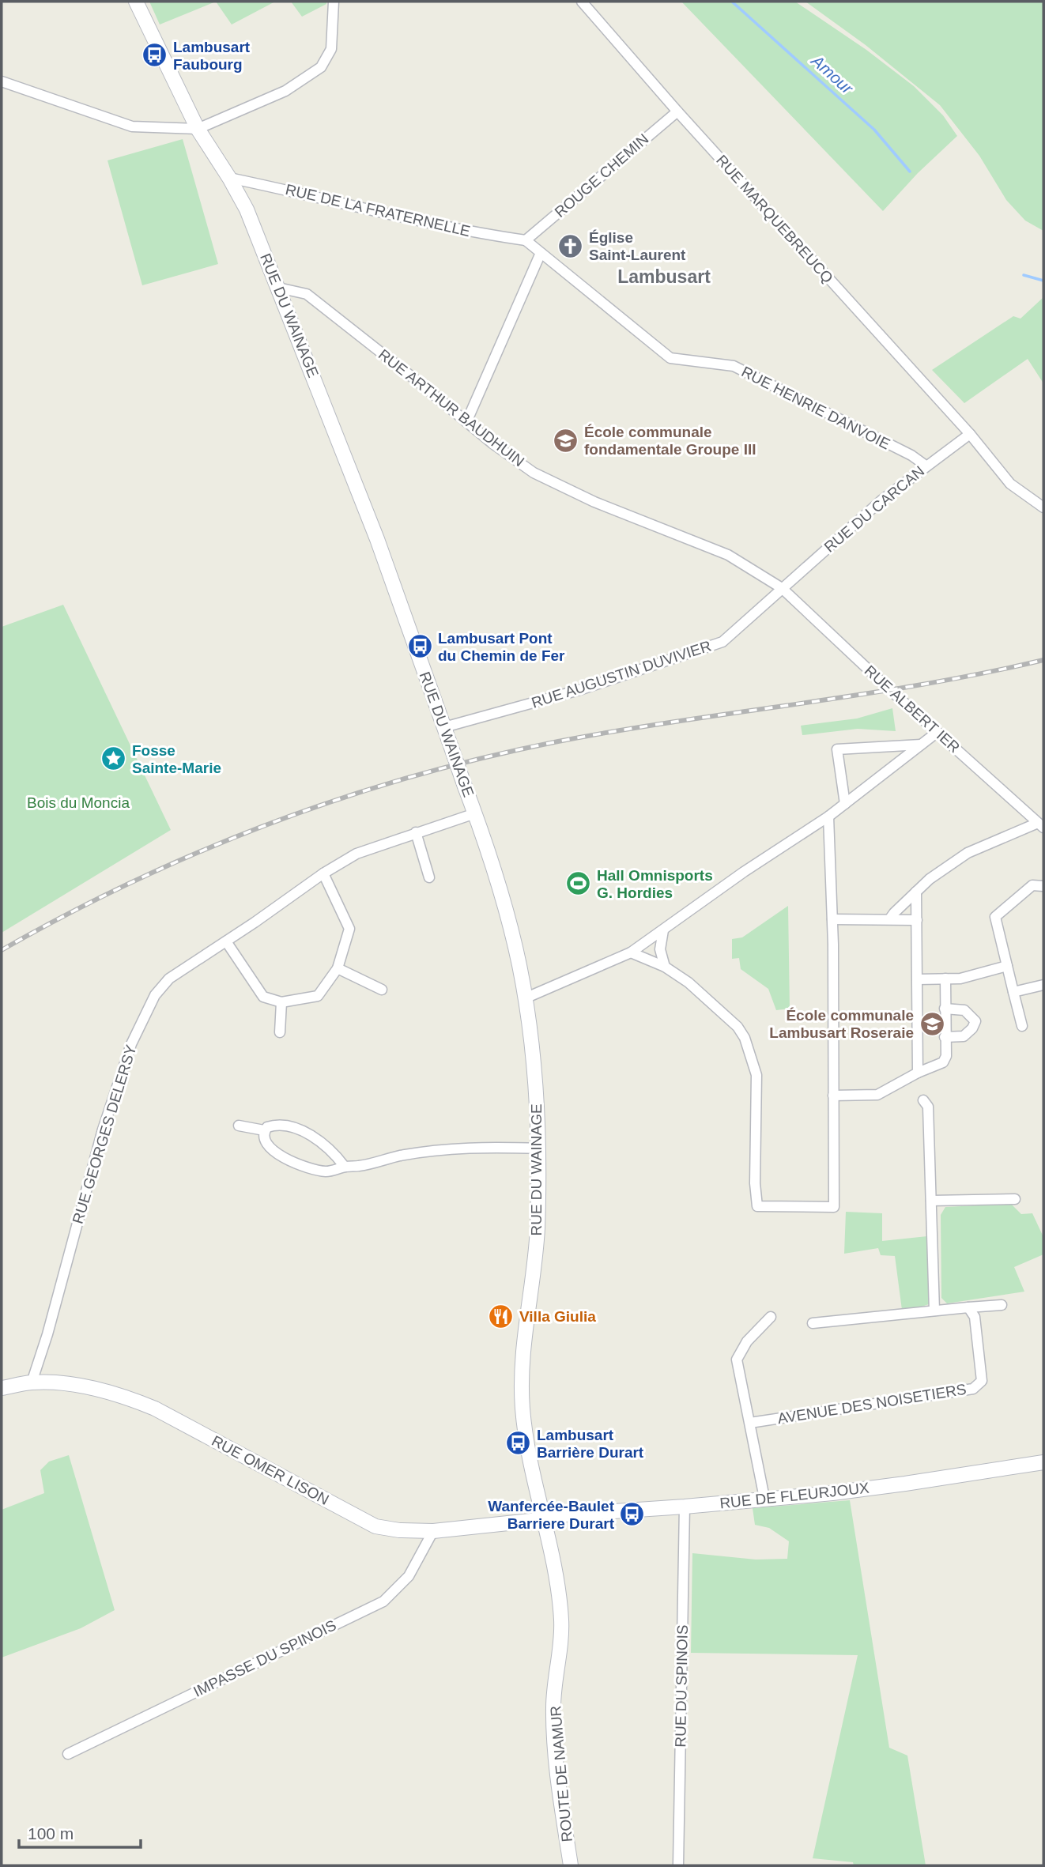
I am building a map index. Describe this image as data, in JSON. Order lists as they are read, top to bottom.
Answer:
{
  "streets": {
    "main road": [
      "RUE DU WAINAGE",
      "RUE OMER LISON",
      "RUE DE FLEURJOUX",
      "ROUTE DE NAMUR"
    ],
    "street": [
      "ROUGE CHEMIN",
      "RUE DE LA FRATERNELLE",
      "RUE MARQUEBREUCQ",
      "RUE ARTHUR BAUDHUIN",
      "RUE HENRIE DANVOIE",
      "RUE DU CARCAN",
      "RUE AUGUSTIN DUVIVIER",
      "RUE ALBERT IER",
      "RUE GEORGES DELERSY",
      "AVENUE DES NOISETIERS",
      "IMPASSE DU SPINOIS",
      "RUE DU SPINOIS"
    ]
  },
  "crossings": [
    ["ROUGE CHEMIN", "RUE DE LA FRATERNELLE"],
    ["ROUGE CHEMIN", "RUE MARQUEBREUCQ"],
    ["ROUGE CHEMIN", "RUE HENRIE DANVOIE"],
    ["RUE DE LA FRATERNELLE", "RUE DU WAINAGE"],
    ["RUE DE LA FRATERNELLE", "RUE HENRIE DANVOIE"],
    ["RUE MARQUEBREUCQ", "RUE DU CARCAN"],
    ["RUE DU WAINAGE", "RUE ARTHUR BAUDHUIN"],
    ["RUE DU WAINAGE", "RUE AUGUSTIN DUVIVIER"],
    ["RUE DU WAINAGE", "RUE GEORGES DELERSY"],
    ["RUE DU WAINAGE", "RUE OMER LISON"],
    ["RUE DU WAINAGE", "RUE DE FLEURJOUX"],
    ["RUE DU WAINAGE", "ROUTE DE NAMUR"],
    ["RUE ARTHUR BAUDHUIN", "RUE DU CARCAN"],
    ["RUE ARTHUR BAUDHUIN", "RUE AUGUSTIN DUVIVIER"],
    ["RUE ARTHUR BAUDHUIN", "RUE ALBERT IER"],
    ["RUE HENRIE DANVOIE", "RUE DU CARCAN"],
    ["RUE DU CARCAN", "RUE AUGUSTIN DUVIVIER"],
    ["RUE DU CARCAN", "RUE ALBERT IER"],
    ["RUE AUGUSTIN DUVIVIER", "RUE ALBERT IER"],
    ["RUE GEORGES DELERSY", "RUE OMER LISON"],
    ["RUE OMER LISON", "RUE DE FLEURJOUX"],
    ["RUE OMER LISON", "IMPASSE DU SPINOIS"],
    ["RUE OMER LISON", "ROUTE DE NAMUR"],
    ["RUE DE FLEURJOUX", "RUE DU SPINOIS"],
    ["RUE DE FLEURJOUX", "ROUTE DE NAMUR"]
  ],
  "districts": ["Lambusart"],
  "water": ["Amour"],
  "parks": ["Bois du Moncia"],
  "places": {
    "bus stop": [
      "Lambusart Faubourg",
      "Lambusart Pont du Chemin de Fer",
      "Lambusart Barrière Durart",
      "Wanfercée-Baulet Barriere Durart"
    ],
    "church": ["Église Saint-Laurent"],
    "school or university": ["École communale fondamentale Groupe III", "École communale Lambusart Roseraie"],
    "place": ["Fosse Sainte-Marie"],
    "sports": ["Hall Omnisports G. Hordies"],
    "restaurant": ["Villa Giulia"]
  },
  "scale_bar": "100 m"
}
